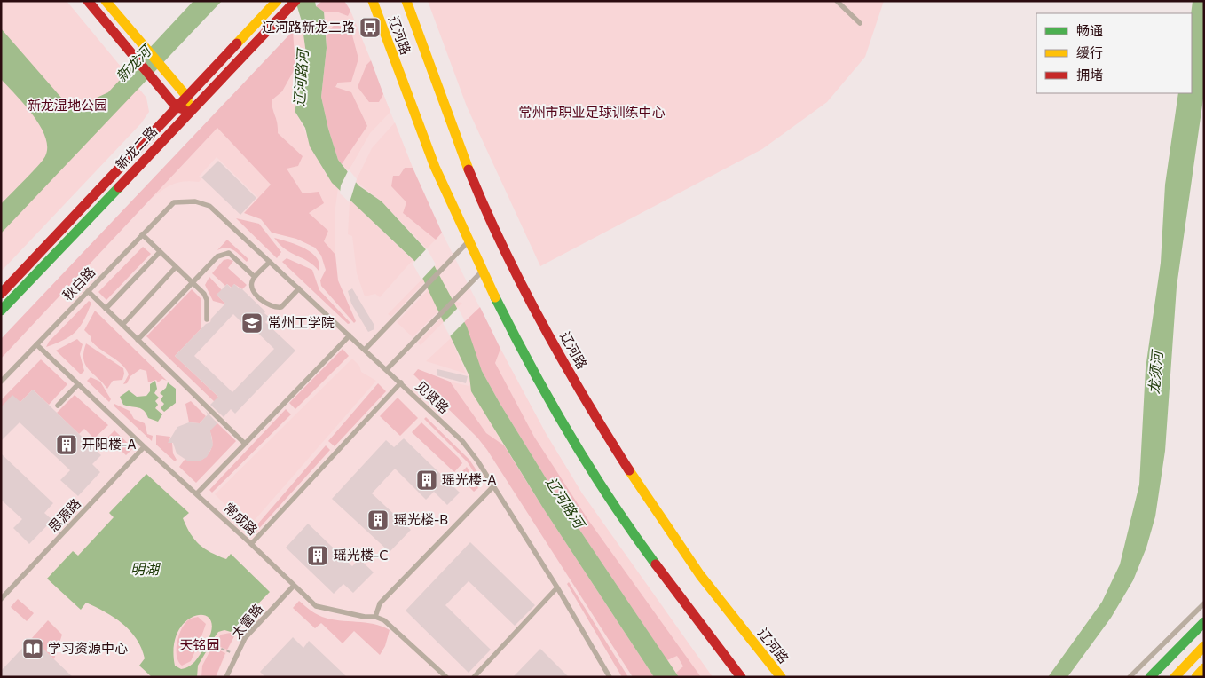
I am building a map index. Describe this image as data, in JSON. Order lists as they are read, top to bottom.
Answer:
{
  "streets": {
    "main road": ["辽河路", "新龙二路"],
    "lane": [
      "秋白路",
      "见贤路",
      "思源路",
      "常成路",
      "太雷路"
    ]
  },
  "crossings": [
    ["秋白路", "见贤路"],
    ["秋白路", "常成路"],
    ["思源路", "常成路"],
    ["常成路", "太雷路"]
  ],
  "water": [
    "新龙河",
    "辽河路河",
    "龙须河",
    "明湖"
  ],
  "parks": ["新龙湿地公园", "常州市职业足球训练中心", "天铭园"],
  "places": {
    "bus stop": ["辽河路新龙二路"],
    "school or university": ["常州工学院"],
    "building": [
      "开阳楼-A",
      "瑶光楼-A",
      "瑶光楼-B",
      "瑶光楼-C"
    ],
    "library": ["学习资源中心"]
  },
  "legend": ["畅通", "缓行", "拥堵"]
}
